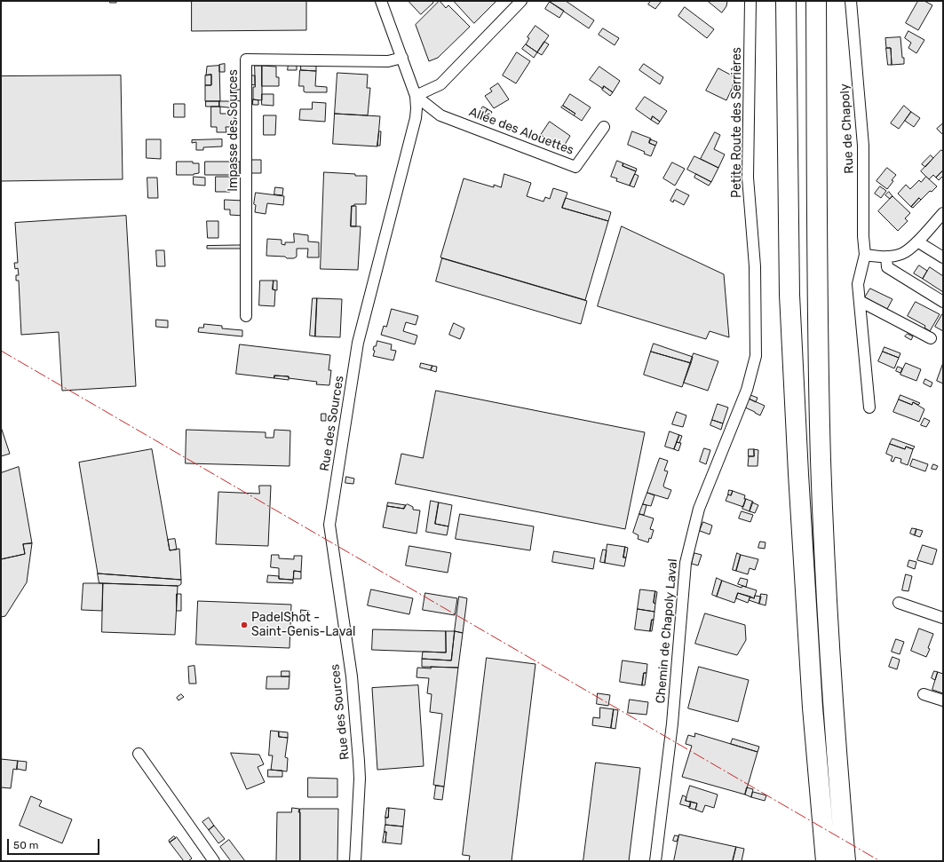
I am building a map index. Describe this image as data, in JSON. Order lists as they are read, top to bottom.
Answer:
{
  "streets": {
    "street": [
      "Petite Route des Serrières",
      "Rue de Chapoly",
      "Impasse des Sources",
      "Allée des Alouettes",
      "Rue des Sources",
      "Chemin de Chapoly Laval"
    ]
  },
  "crossings": [
    ["Petite Route des Serrières", "Chemin de Chapoly Laval"],
    ["Impasse des Sources", "Rue des Sources"],
    ["Allée des Alouettes", "Rue des Sources"]
  ],
  "places": ["PadelShot - Saint-Genis-Laval"],
  "scale_bar": "50 m"
}
